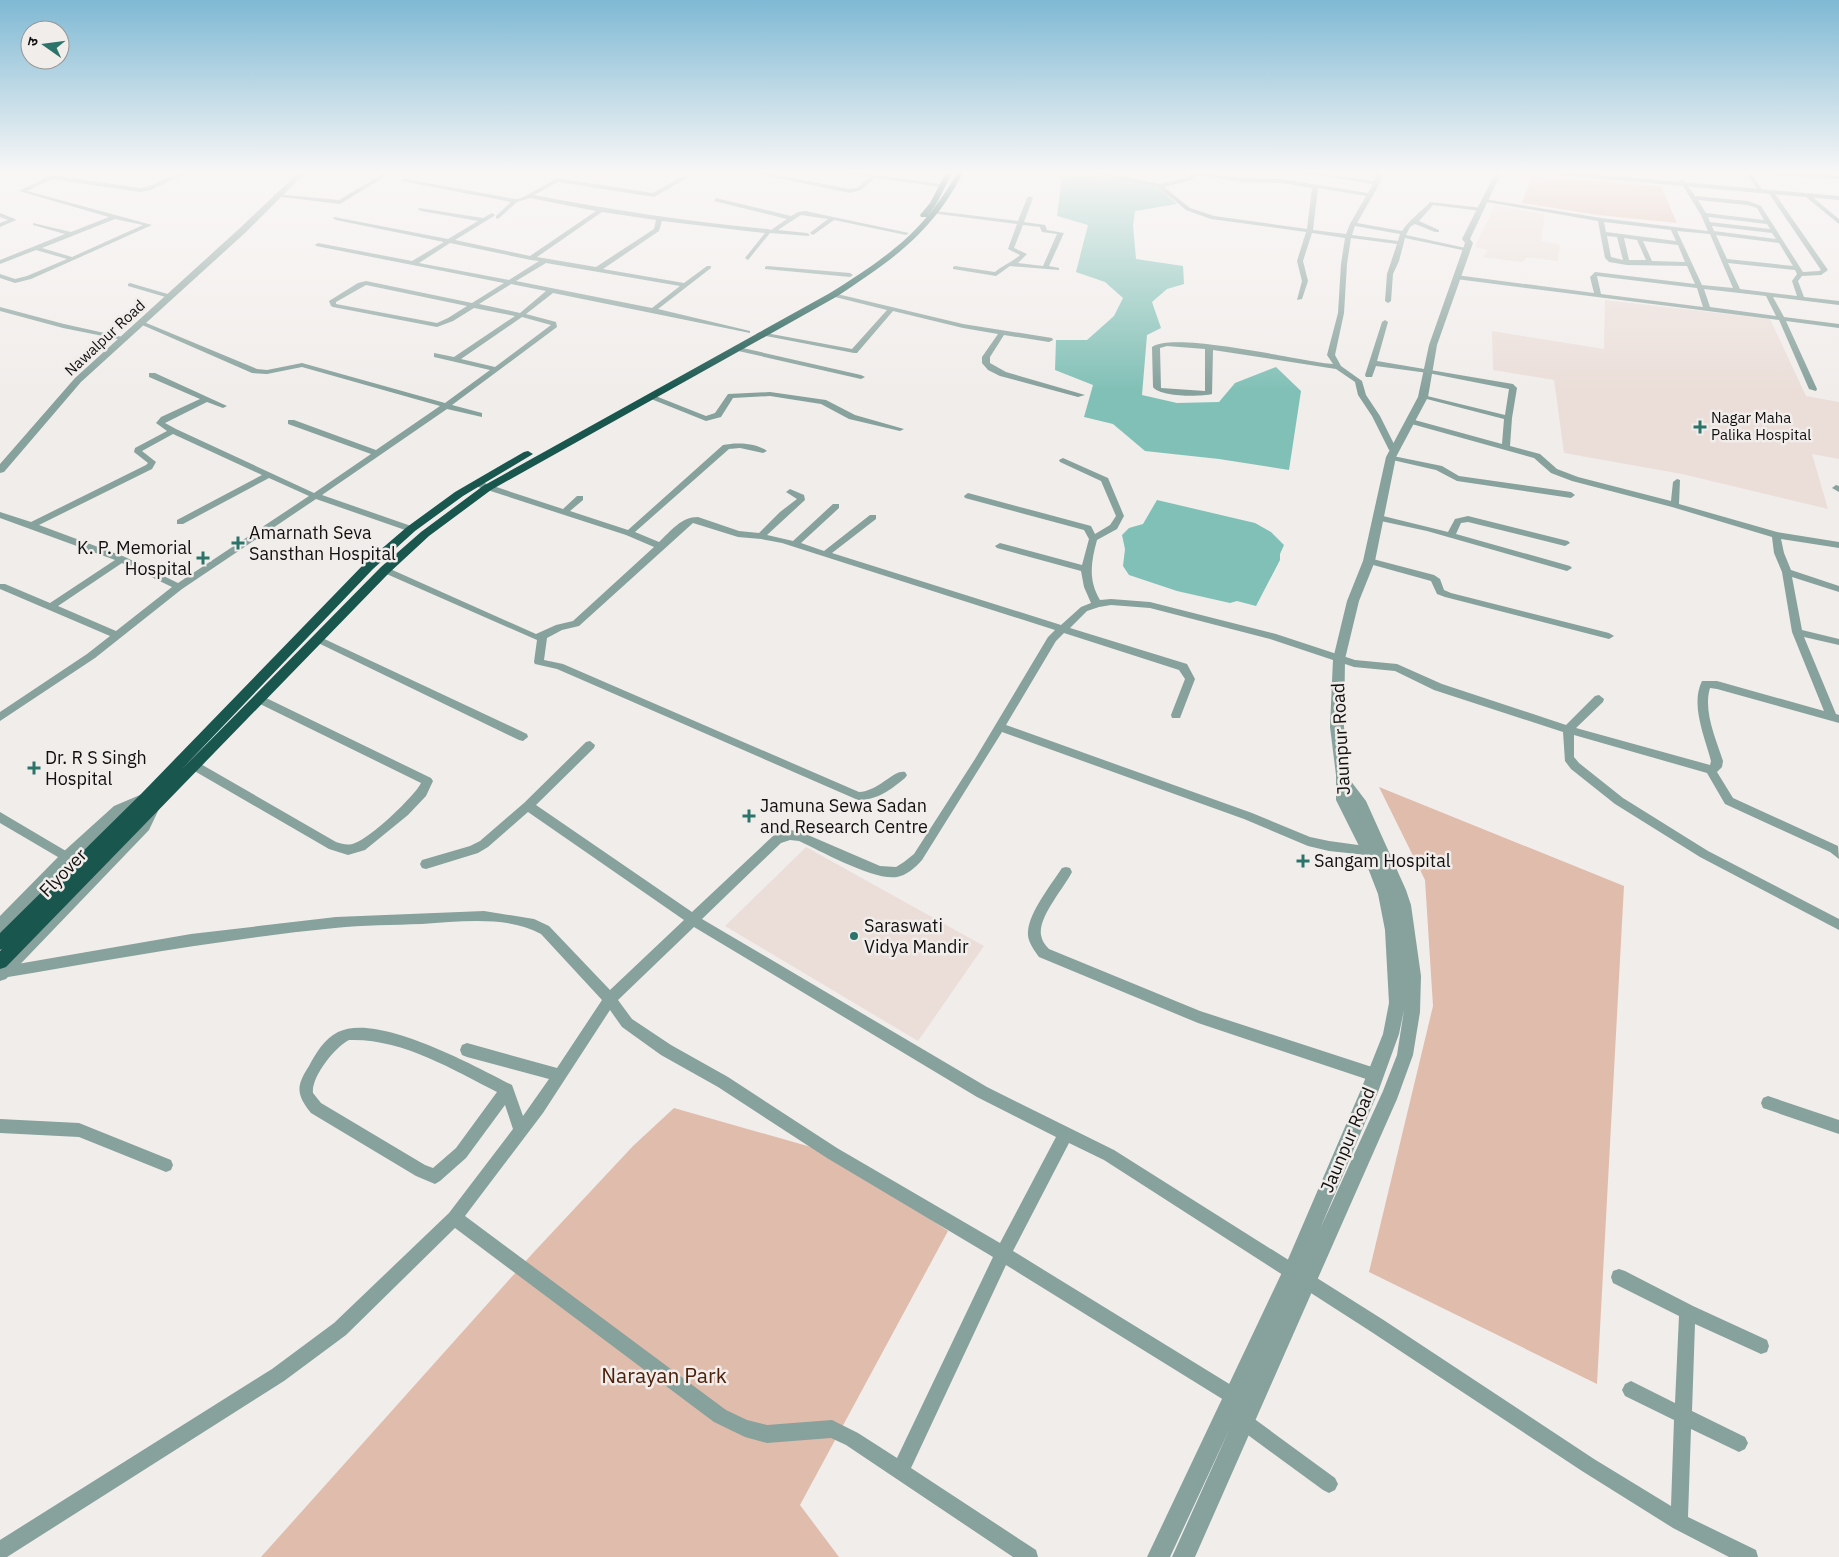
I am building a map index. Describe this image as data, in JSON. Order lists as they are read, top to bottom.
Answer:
{
  "streets": {
    "highway": ["Flyover"],
    "street": ["Nawalpur Road", "Jaunpur Road"]
  },
  "parks": ["Narayan Park"],
  "places": {
    "health": [
      "Nagar Maha Palika Hospital",
      "Amarnath Seva Sansthan Hospital",
      "K. P. Memorial Hospital",
      "Dr. R S Singh Hospital",
      "Jamuna Sewa Sadan and Research Centre",
      "Sangam Hospital"
    ],
    "other": ["Saraswati Vidya Mandir"]
  },
  "north": "left"
}
